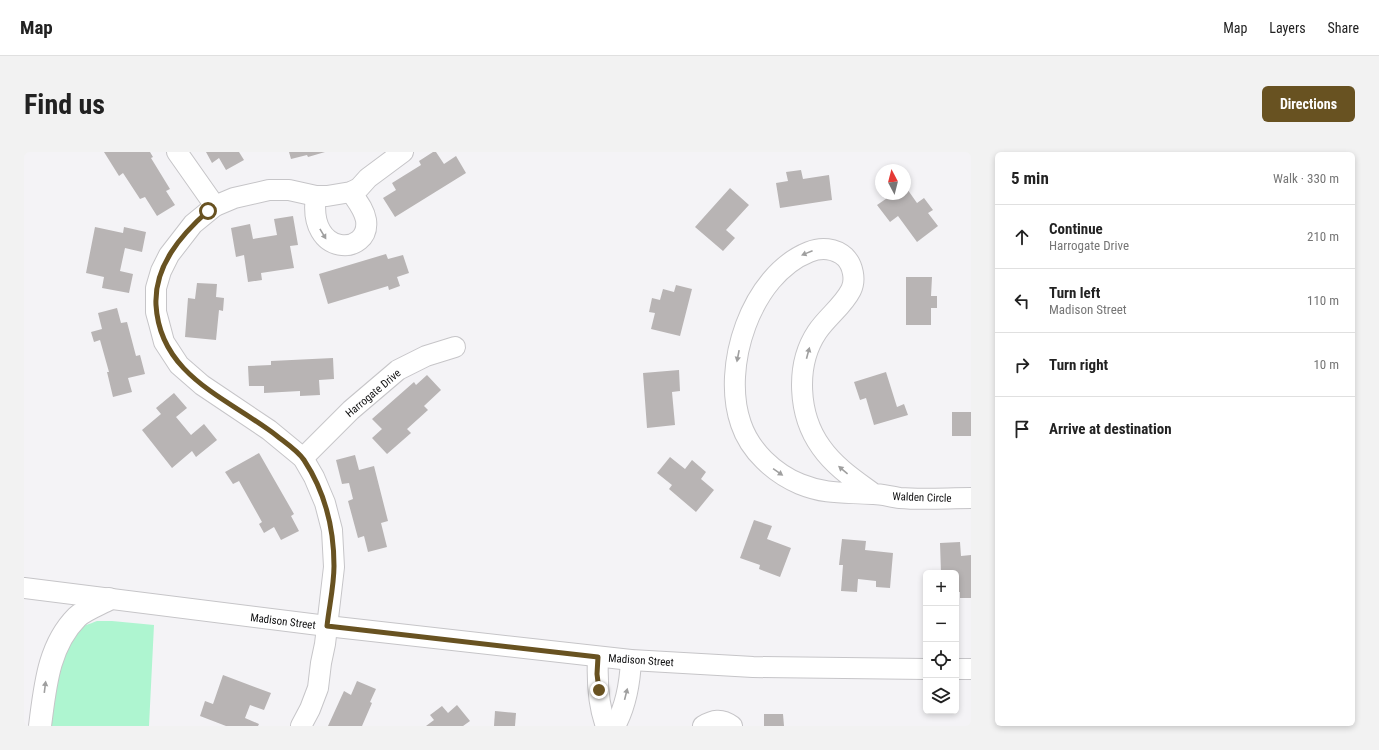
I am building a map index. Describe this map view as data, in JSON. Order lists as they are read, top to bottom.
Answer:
{
  "streets": {
    "street": ["Harrogate Drive", "Walden Circle", "Madison Street"]
  },
  "north": "top",
  "page": {
    "header": "Map",
    "nav": ["Map", "Layers", "Share"],
    "buttons": "Directions",
    "title": "Find us",
    "heading": ["5 min", "Walk · 330 m"],
    "list": [
      ["Continue", "Harrogate Drive", "210 m"],
      ["Turn left", "Madison Street", "110 m"],
      ["Turn right", "10 m"],
      "Arrive at destination"
    ],
    "map_buttons": ["+", "−"]
  }
}
